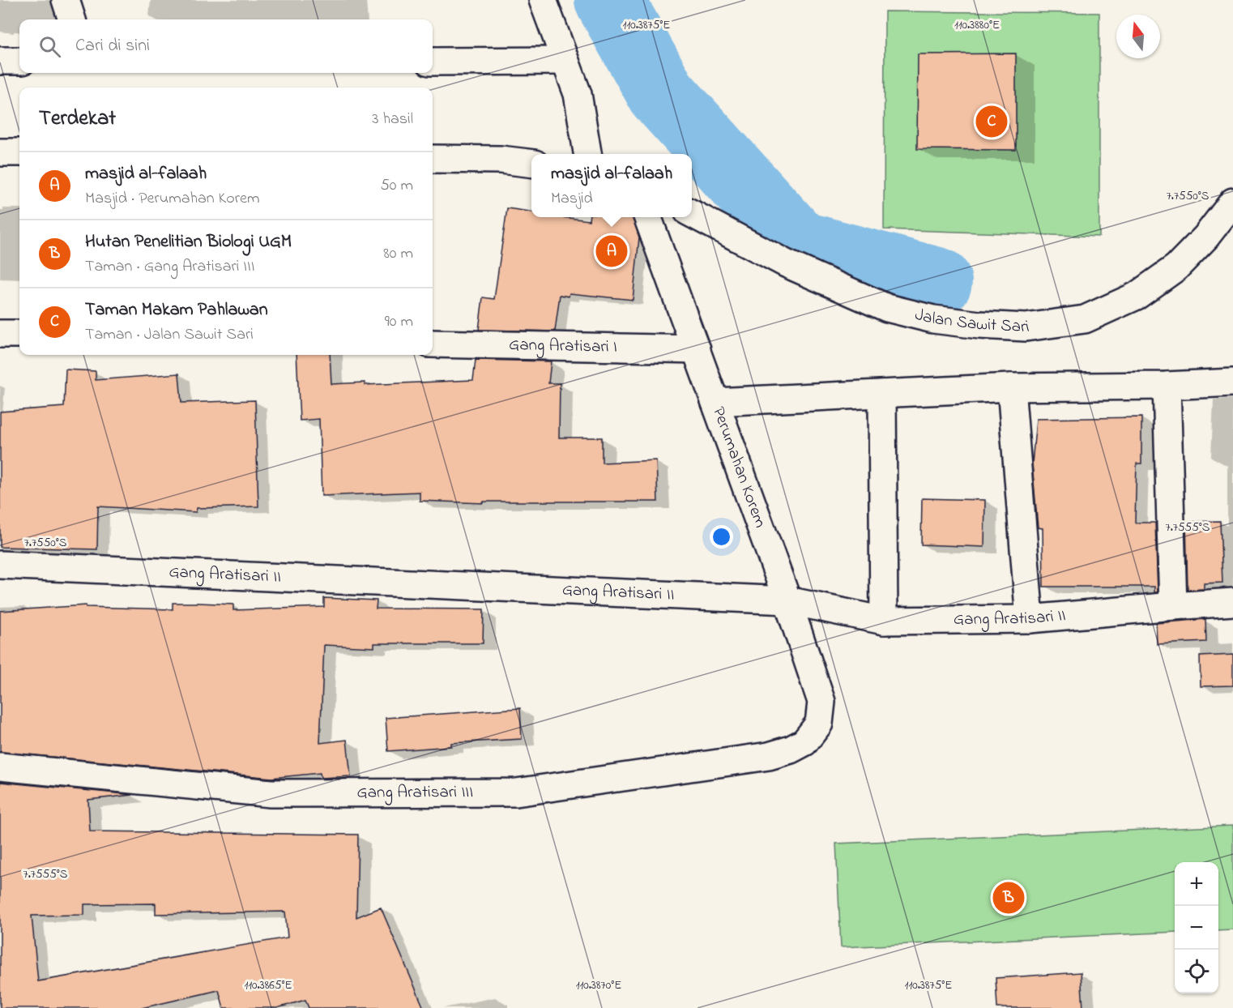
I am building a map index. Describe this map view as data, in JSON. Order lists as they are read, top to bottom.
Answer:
{
  "streets": {
    "street": [
      "Jalan Sawit Sari",
      "Gang Aratisari I",
      "Perumahan Korem",
      "Gang Aratisari II",
      "Gang Aratisari III"
    ]
  },
  "crossings": [
    ["Gang Aratisari I", "Perumahan Korem"],
    ["Perumahan Korem", "Gang Aratisari II"],
    ["Perumahan Korem", "Gang Aratisari III"]
  ],
  "north": "top",
  "page": {
    "search": "Cari di sini",
    "heading": ["Terdekat", "3 hasil"],
    "pins": ["C", "A", "B"],
    "list": [
      {
        "mark": "A",
        "name": "masjid al-falaah",
        "note": "Masjid · Perumahan Korem",
        "value": "50 m"
      },
      {
        "mark": "B",
        "name": "Hutan Penelitian Biologi UGM",
        "note": "Taman · Gang Aratisari III",
        "value": "80 m"
      },
      {
        "mark": "C",
        "name": "Taman Makam Pahlawan",
        "note": "Taman · Jalan Sawit Sari",
        "value": "90 m"
      }
    ],
    "popup": ["masjid al-falaah", "Masjid"],
    "map_buttons": ["+", "−"]
  },
  "coordinates": [
    "110.3875°E",
    "110.3880°E",
    "7.7550°S",
    "7.7555°S",
    "110.3865°E",
    "110.3870°E"
  ]
}
